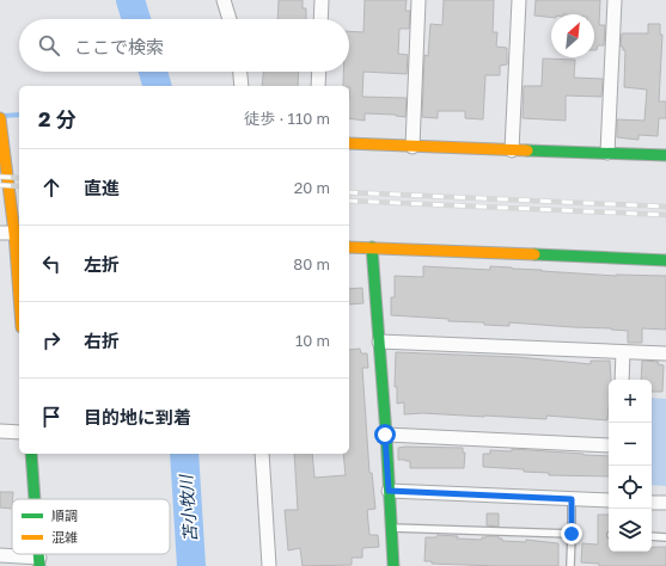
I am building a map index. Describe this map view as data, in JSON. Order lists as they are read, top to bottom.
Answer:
{
  "water": ["苫小牧川"],
  "legend": ["順調", "混雑"],
  "north": "top right",
  "page": {
    "search": "ここで検索",
    "heading": ["2 分", "徒歩 · 110 m"],
    "list": [
      ["直進", "20 m"],
      ["左折", "80 m"],
      ["右折", "10 m"],
      "目的地に到着"
    ],
    "map_buttons": ["+", "−"]
  }
}
